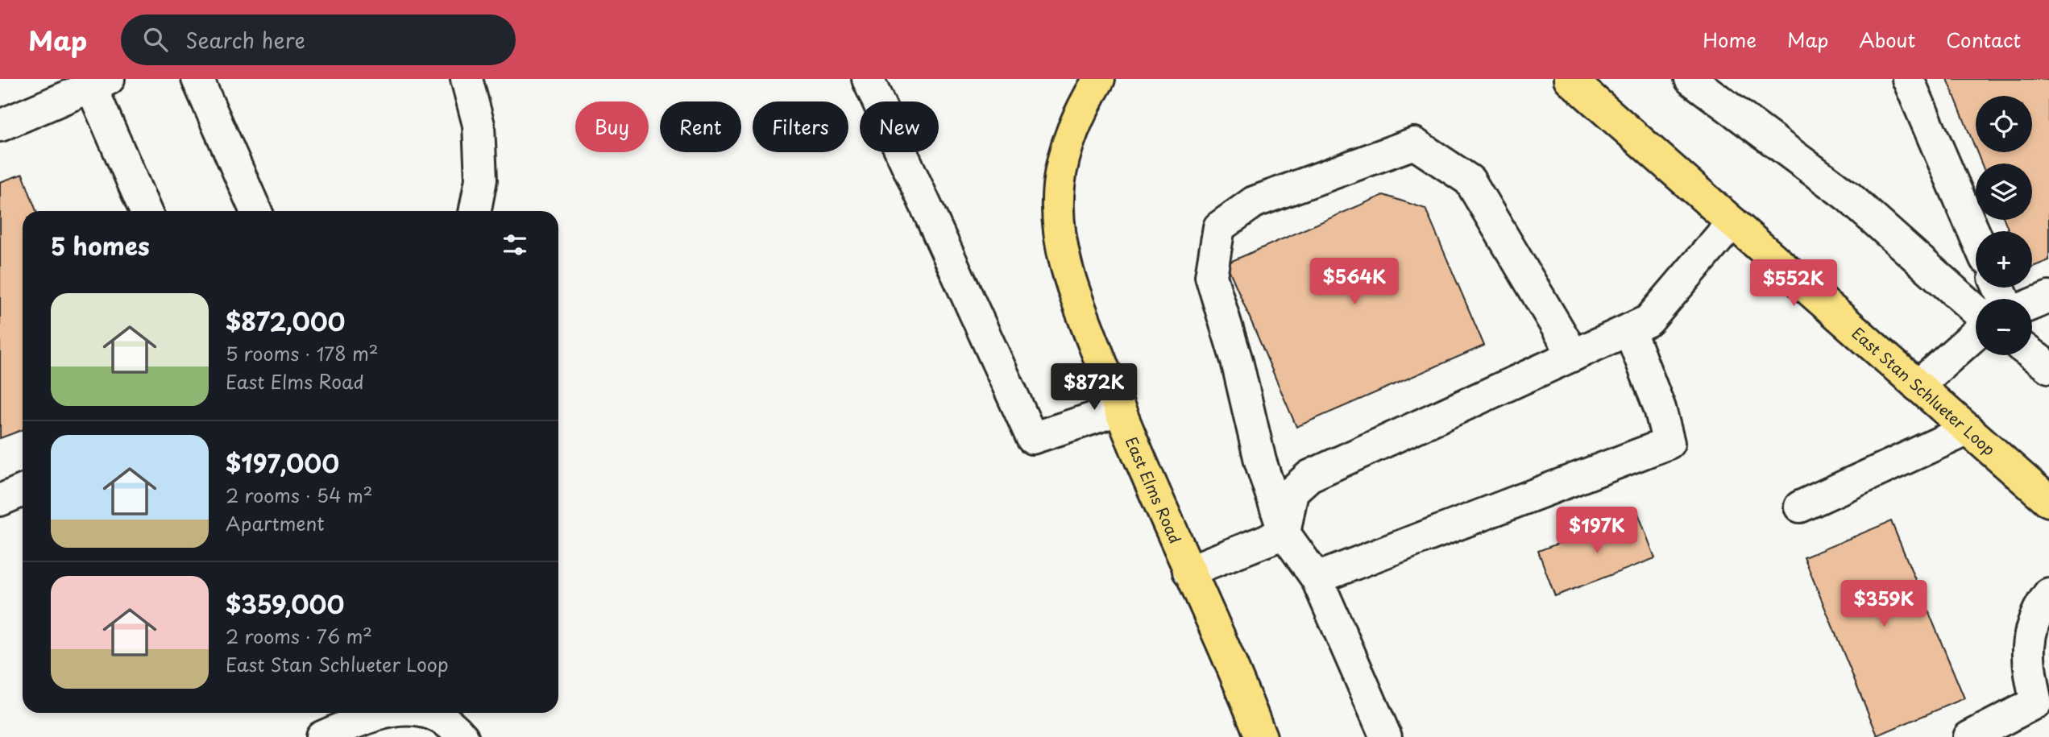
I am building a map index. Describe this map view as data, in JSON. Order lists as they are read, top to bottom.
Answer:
{
  "streets": {
    "main road": ["East Stan Schlueter Loop", "East Elms Road"]
  },
  "page": {
    "header": "Map",
    "search": "Search here",
    "nav": [
      "Home",
      "Map",
      "About",
      "Contact"
    ],
    "map_buttons": ["+", "−"],
    "chip": [
      "Buy",
      "Rent",
      "Filters",
      "New"
    ],
    "heading": "5 homes",
    "price": [
      "$564K",
      "$552K",
      "$872K",
      "$197K",
      "$359K"
    ],
    "list": [
      {
        "name": "$872,000",
        "note": "5 rooms · 178 m² · East Elms Road"
      },
      {
        "name": "$197,000",
        "note": "2 rooms · 54 m² · Apartment"
      },
      {
        "name": "$359,000",
        "note": "2 rooms · 76 m² · East Stan Schlueter Loop"
      }
    ]
  }
}
